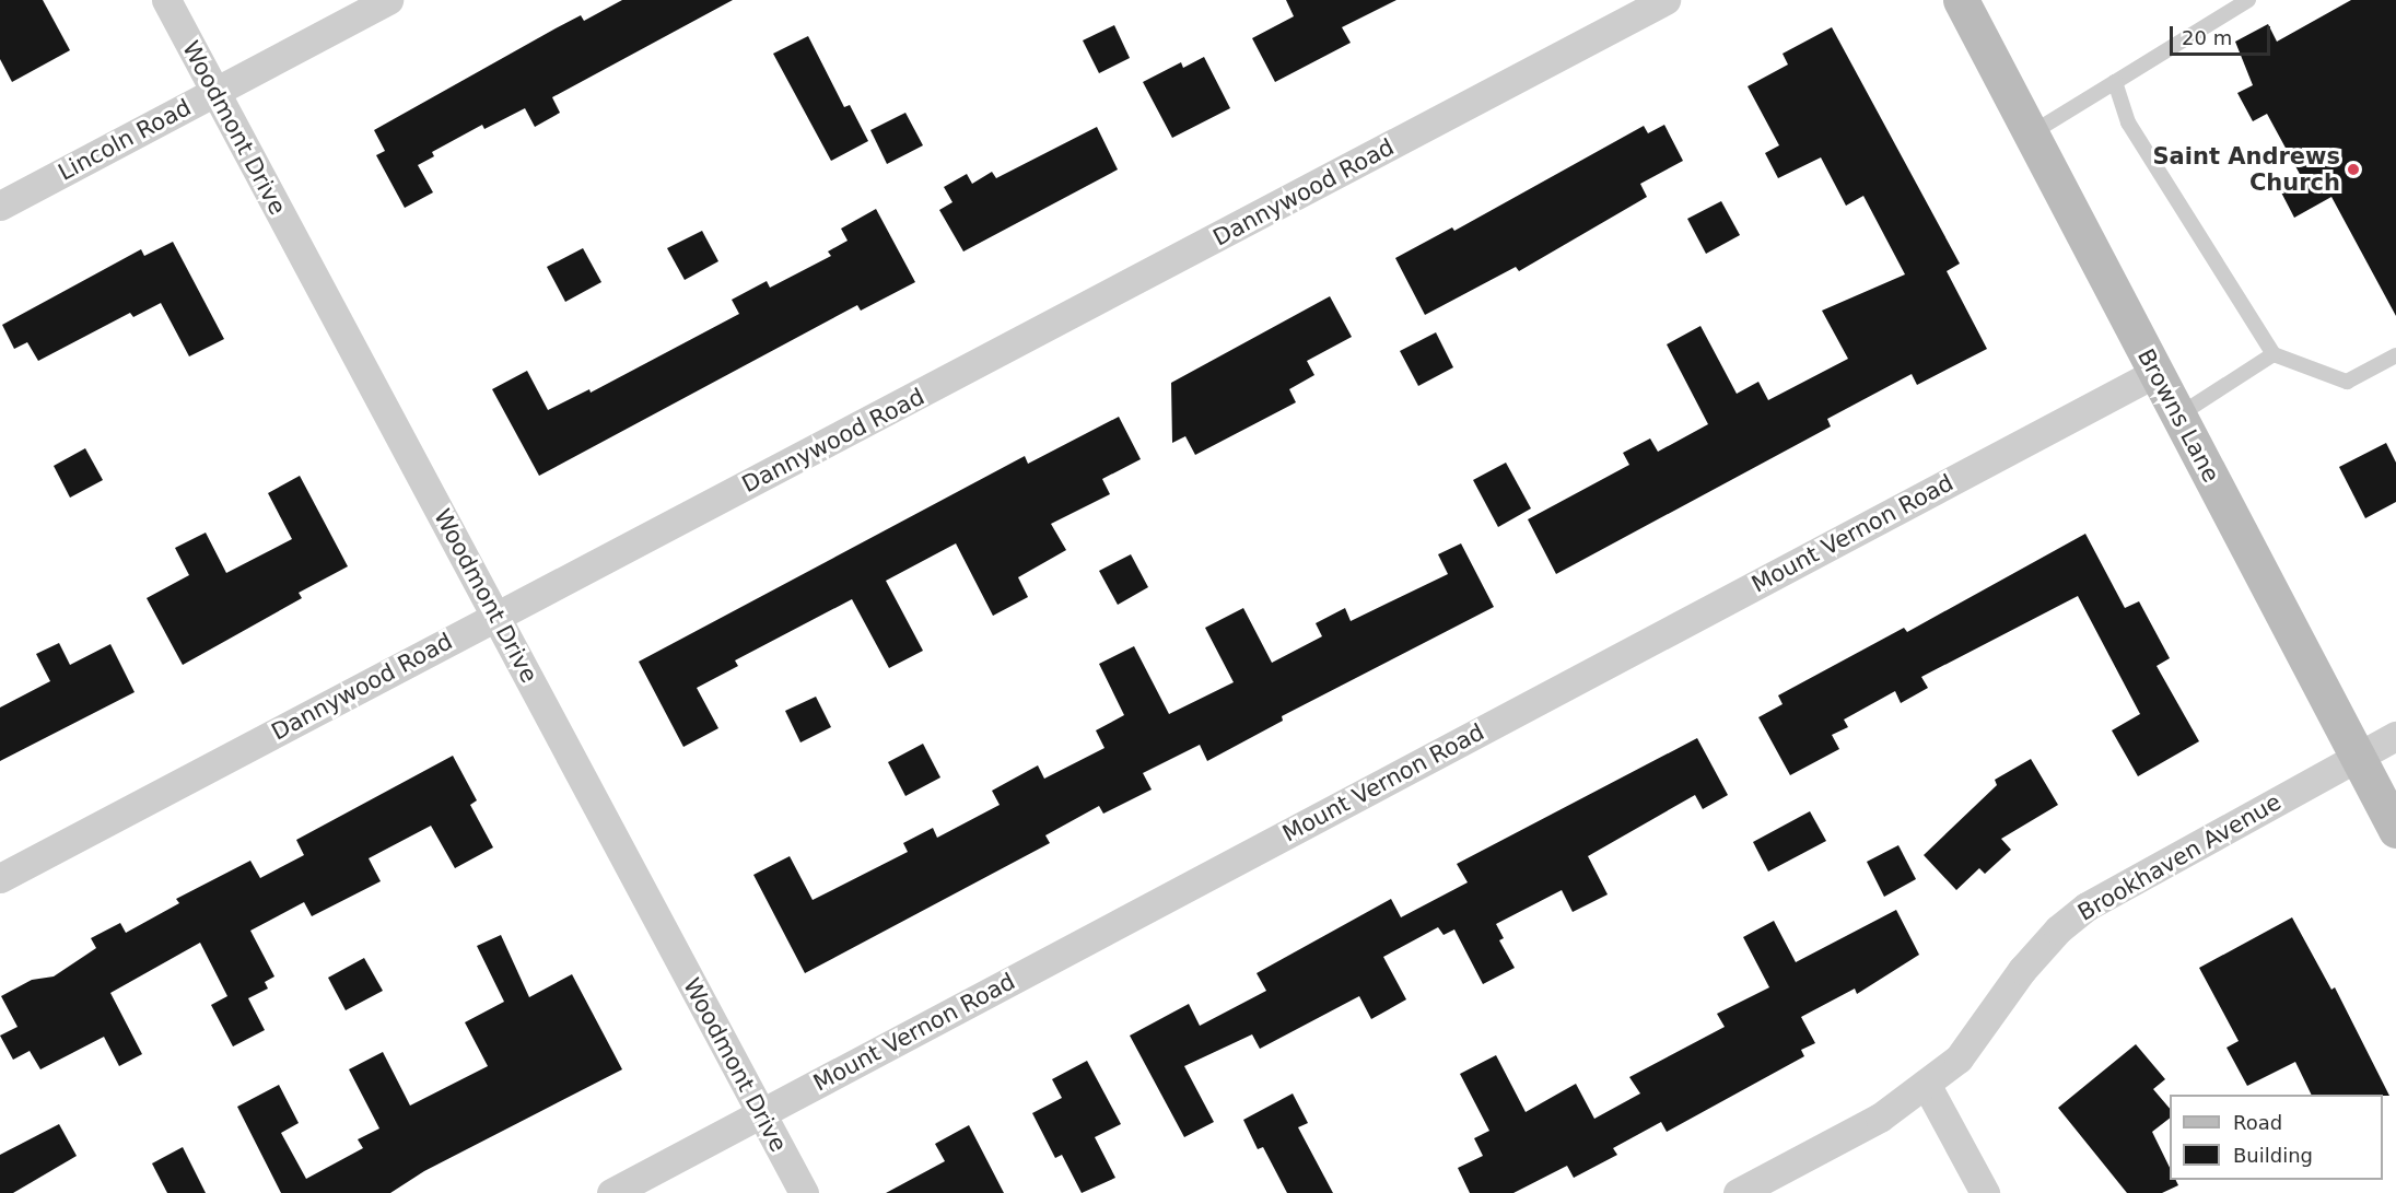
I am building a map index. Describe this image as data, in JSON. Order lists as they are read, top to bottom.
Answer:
{
  "streets": {
    "street": [
      "Woodmont Drive",
      "Lincoln Road",
      "Dannywood Road",
      "Browns Lane",
      "Mount Vernon Road",
      "Brookhaven Avenue"
    ]
  },
  "crossings": [
    ["Woodmont Drive", "Lincoln Road"],
    ["Woodmont Drive", "Dannywood Road"],
    ["Woodmont Drive", "Mount Vernon Road"],
    ["Browns Lane", "Mount Vernon Road"],
    ["Browns Lane", "Brookhaven Avenue"]
  ],
  "places": ["Saint Andrews Church"],
  "legend": ["Road", "Building"],
  "scale_bar": "20 m"
}
